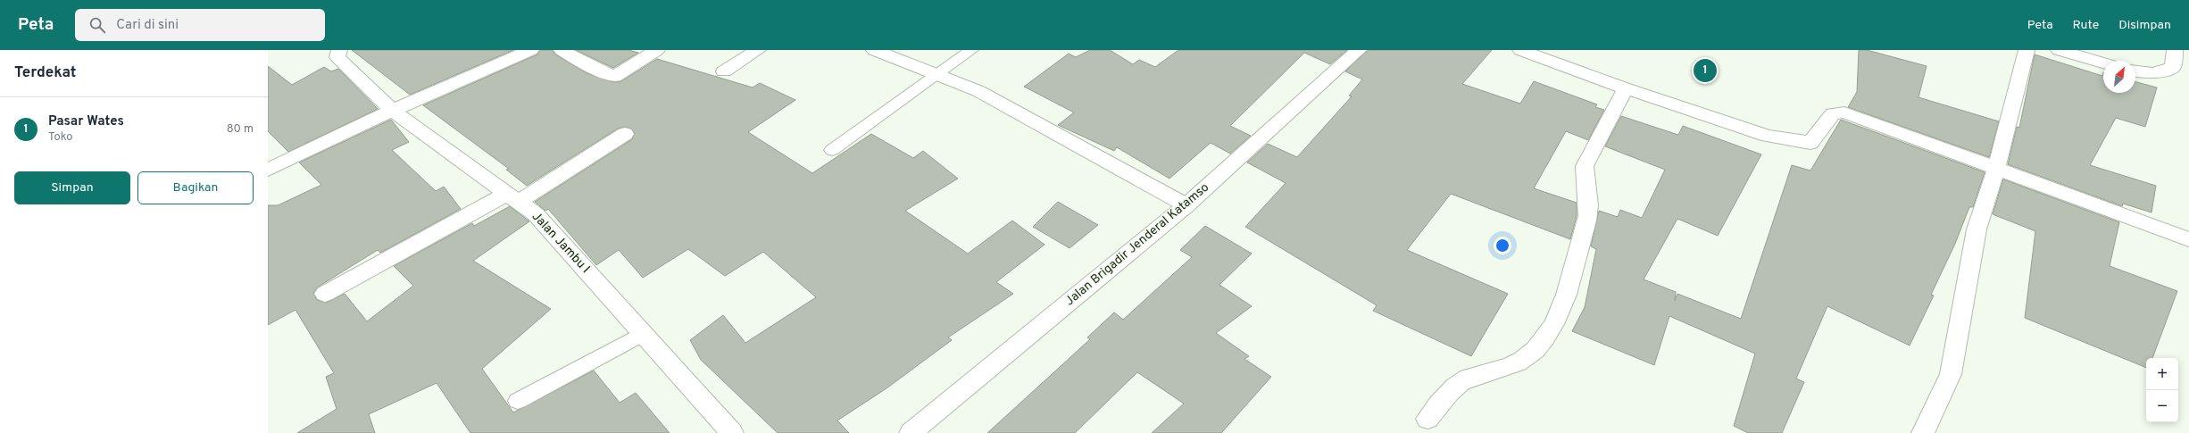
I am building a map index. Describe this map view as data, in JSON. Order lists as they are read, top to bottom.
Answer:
{
  "streets": {
    "street": ["Jalan Jambu I", "Jalan Brigadir Jenderal Katamso"]
  },
  "north": "top right",
  "page": {
    "header": "Peta",
    "search": "Cari di sini",
    "nav": ["Peta", "Rute", "Disimpan"],
    "heading": "Terdekat",
    "pins": "1",
    "list": [
      {
        "mark": "1",
        "name": "Pasar Wates",
        "note": "Toko",
        "value": "80 m"
      }
    ],
    "buttons": ["Simpan", "Bagikan"],
    "map_buttons": ["+", "−"]
  }
}
